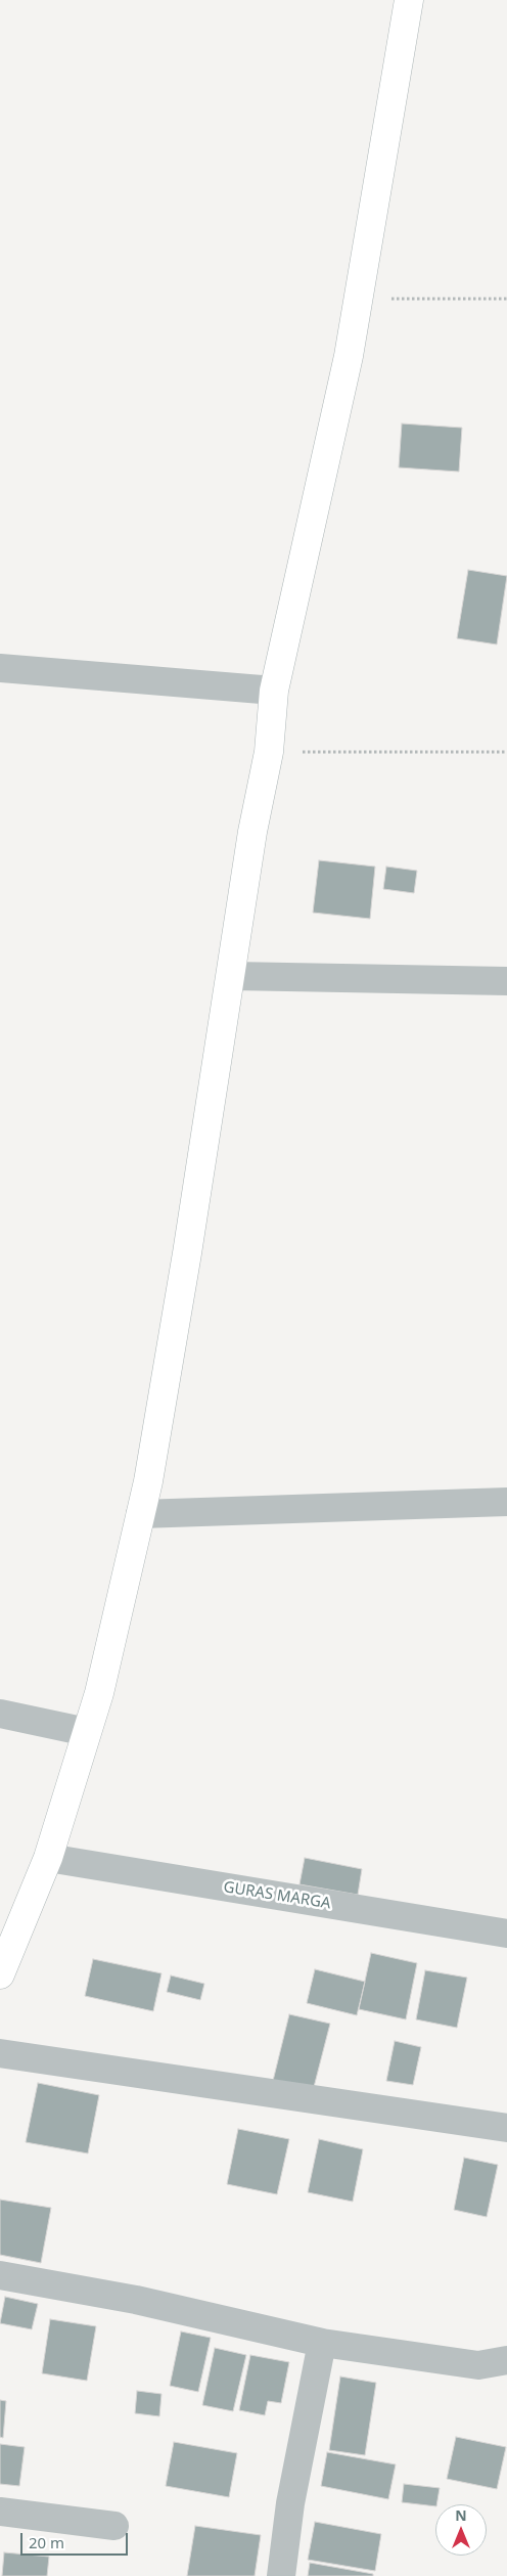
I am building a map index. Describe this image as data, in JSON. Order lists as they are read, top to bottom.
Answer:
{
  "streets": {
    "street": ["GURAS MARGA"]
  },
  "scale_bar": "20 m",
  "north": "top"
}
